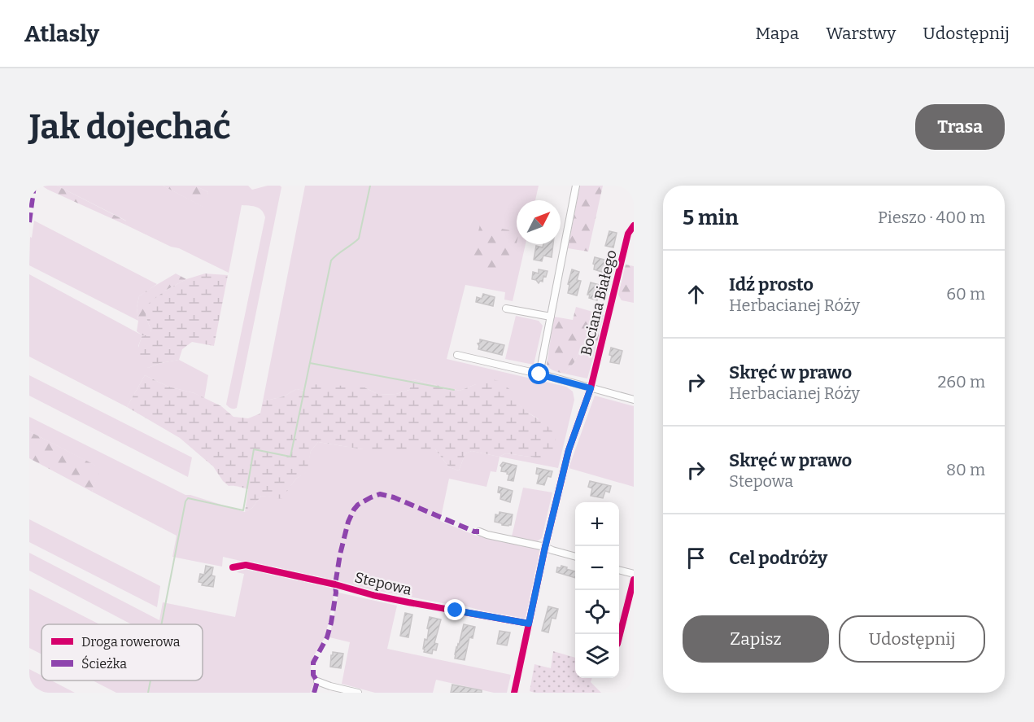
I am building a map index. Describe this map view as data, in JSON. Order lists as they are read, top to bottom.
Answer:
{
  "streets": {
    "street": ["Bociana Białego", "Stepowa"]
  },
  "crossings": [
    ["Bociana Białego", "Stepowa"]
  ],
  "legend": ["Droga rowerowa", "Ścieżka"],
  "north": "top right",
  "page": {
    "header": "Atlasly",
    "nav": ["Mapa", "Warstwy", "Udostępnij"],
    "buttons": [
      "Trasa",
      ["Zapisz", "Udostępnij"]
    ],
    "title": "Jak dojechać",
    "heading": ["5 min", "Pieszo · 400 m"],
    "list": [
      ["Idź prosto", "Herbacianej Róży", "60 m"],
      ["Skręć w prawo", "Herbacianej Róży", "260 m"],
      ["Skręć w prawo", "Stepowa", "80 m"],
      "Cel podróży"
    ],
    "map_buttons": ["+", "−"]
  }
}
